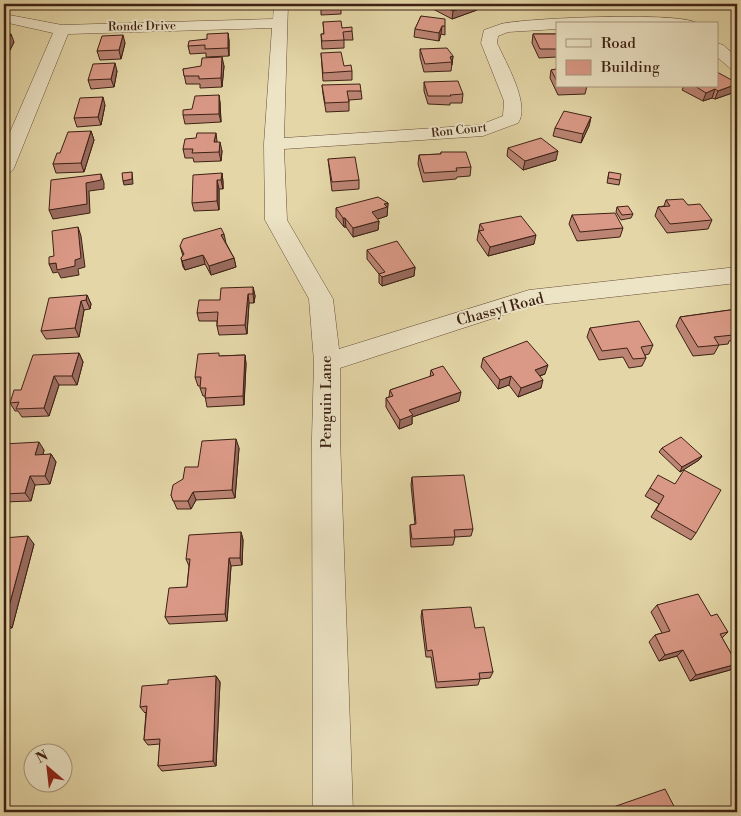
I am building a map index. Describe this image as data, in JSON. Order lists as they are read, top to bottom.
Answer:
{
  "streets": {
    "street": [
      "Ronde Drive",
      "Ron Court",
      "Chassyl Road",
      "Penguin Lane"
    ]
  },
  "crossings": [
    ["Ronde Drive", "Penguin Lane"],
    ["Ron Court", "Penguin Lane"],
    ["Chassyl Road", "Penguin Lane"]
  ],
  "legend": ["Road", "Building"],
  "north": "top left"
}
